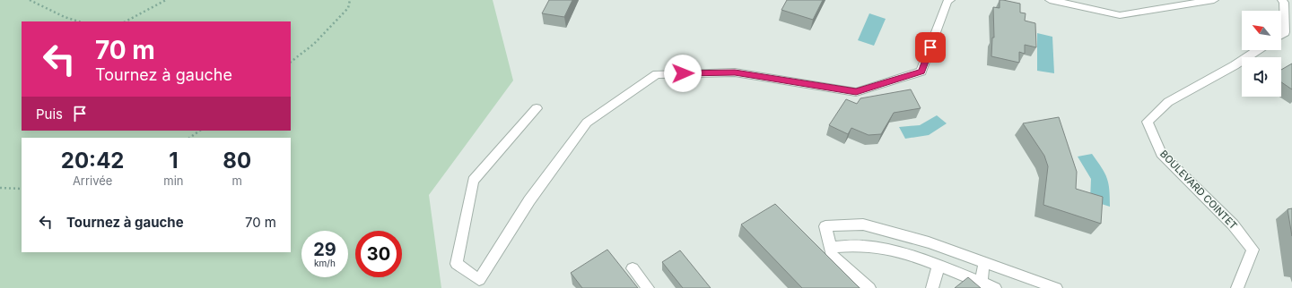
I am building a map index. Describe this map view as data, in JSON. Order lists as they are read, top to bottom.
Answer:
{
  "streets": {
    "street": ["BOULEVARD COINTET"]
  },
  "north": "top left",
  "page": {
    "turn": ["70 m", "Tournez à gauche"],
    "then": "Puis",
    "eta": [
      "20:42",
      "Arrivée",
      "1",
      "min",
      "80",
      "m"
    ],
    "list": [
      {
        "name": "Tournez à gauche",
        "value": "70 m"
      }
    ],
    "speed": "29 km/h",
    "limit": "30"
  }
}
